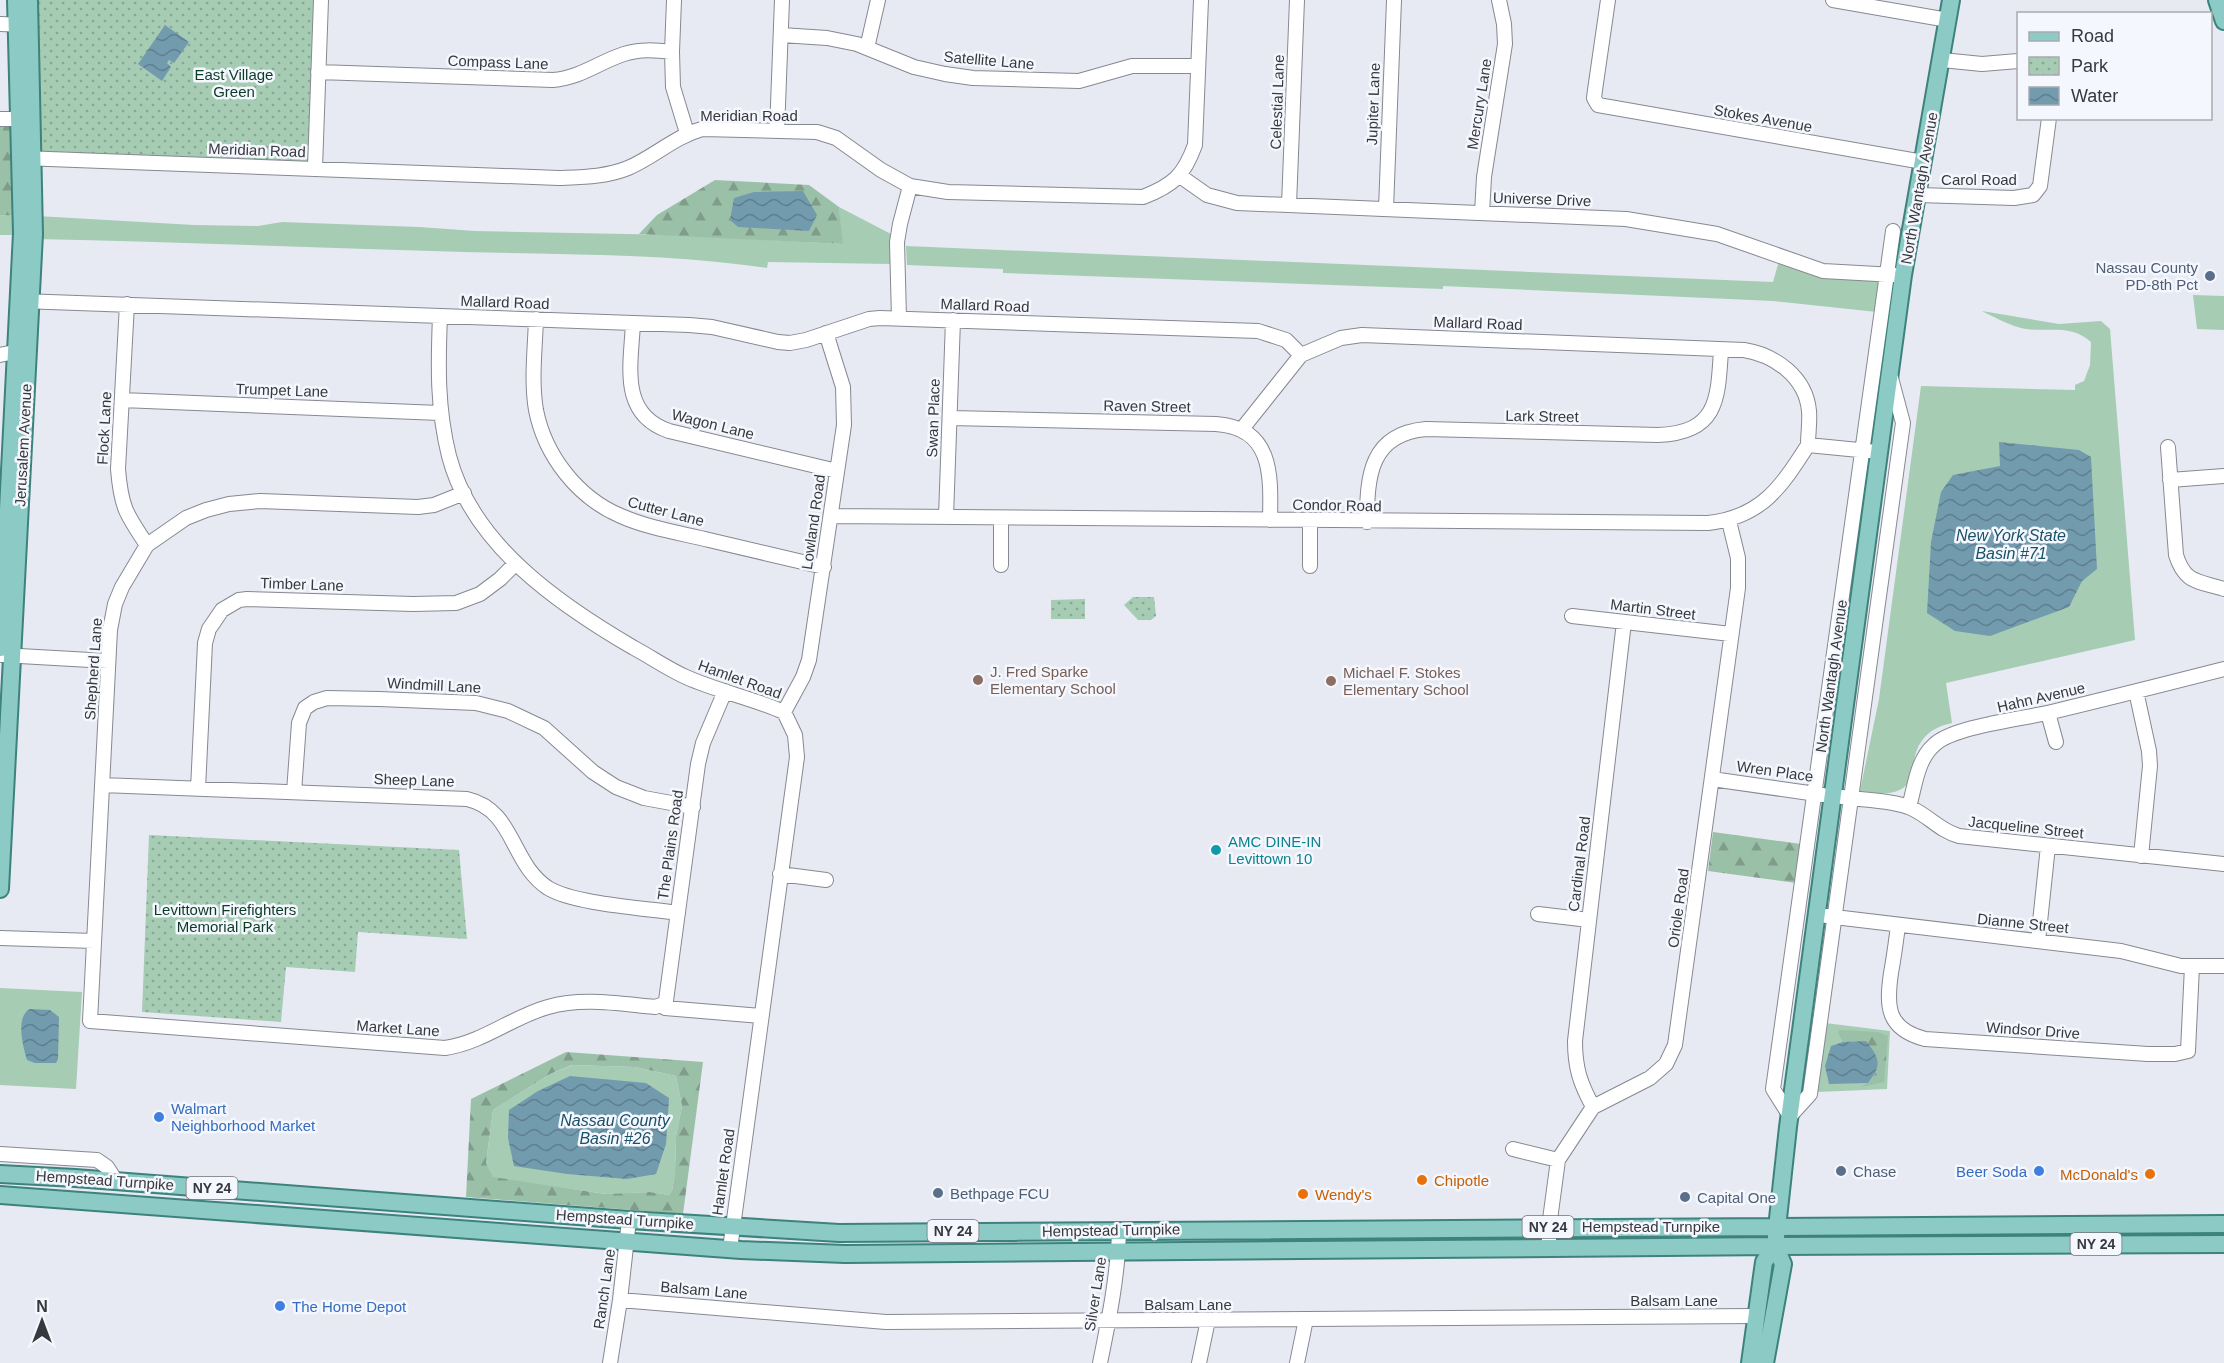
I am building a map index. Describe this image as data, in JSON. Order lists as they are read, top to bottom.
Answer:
{
  "streets": {
    "main road": [
      "North Wantagh Avenue",
      "Jerusalem Avenue",
      "Hempstead Turnpike",
      "NY 24"
    ],
    "street": [
      "Satellite Lane",
      "Compass Lane",
      "Celestial Lane",
      "Jupiter Lane",
      "Mercury Lane",
      "Meridian Road",
      "Stokes Avenue",
      "Carol Road",
      "Universe Drive",
      "Mallard Road",
      "Trumpet Lane",
      "Raven Street",
      "Lark Street",
      "Swan Place",
      "Wagon Lane",
      "Flock Lane",
      "Condor Road",
      "Cutter Lane",
      "Lowland Road",
      "Timber Lane",
      "Martin Street",
      "Shepherd Lane",
      "Hamlet Road",
      "Windmill Lane",
      "Hahn Avenue",
      "Wren Place",
      "Sheep Lane",
      "Jacqueline Street",
      "The Plains Road",
      "Cardinal Road",
      "Oriole Road",
      "Dianne Street",
      "Market Lane",
      "Windsor Drive",
      "Ranch Lane",
      "Balsam Lane",
      "Silver Lane"
    ]
  },
  "crossings": [
    ["Satellite Lane", "Meridian Road"],
    ["Celestial Lane", "Universe Drive"],
    ["Jupiter Lane", "Universe Drive"],
    ["Mercury Lane", "Universe Drive"],
    ["Meridian Road", "Universe Drive"],
    ["Meridian Road", "Jerusalem Avenue"],
    ["Stokes Avenue", "North Wantagh Avenue"],
    ["Carol Road", "North Wantagh Avenue"],
    ["North Wantagh Avenue", "Universe Drive"],
    ["North Wantagh Avenue", "Wren Place"],
    ["North Wantagh Avenue", "Jacqueline Street"],
    ["North Wantagh Avenue", "Dianne Street"],
    ["North Wantagh Avenue", "Hempstead Turnpike"],
    ["Mallard Road", "Lark Street"],
    ["Mallard Road", "Swan Place"],
    ["Mallard Road", "Wagon Lane"],
    ["Mallard Road", "Flock Lane"],
    ["Mallard Road", "Jerusalem Avenue"],
    ["Mallard Road", "Condor Road"],
    ["Mallard Road", "Cutter Lane"],
    ["Mallard Road", "Lowland Road"],
    ["Mallard Road", "Hamlet Road"],
    ["Trumpet Lane", "Flock Lane"],
    ["Trumpet Lane", "Hamlet Road"],
    ["Raven Street", "Swan Place"],
    ["Lark Street", "Condor Road"],
    ["Swan Place", "Condor Road"],
    ["Wagon Lane", "Lowland Road"],
    ["Flock Lane", "Shepherd Lane"],
    ["Condor Road", "Lowland Road"],
    ["Condor Road", "Oriole Road"],
    ["Cutter Lane", "Lowland Road"],
    ["Lowland Road", "Hamlet Road"],
    ["Timber Lane", "Hamlet Road"],
    ["Timber Lane", "Sheep Lane"],
    ["Martin Street", "Cardinal Road"],
    ["Martin Street", "Oriole Road"],
    ["Shepherd Lane", "Hamlet Road"],
    ["Shepherd Lane", "Sheep Lane"],
    ["Shepherd Lane", "Market Lane"],
    ["Hamlet Road", "The Plains Road"],
    ["Hamlet Road", "Market Lane"],
    ["Hamlet Road", "Hempstead Turnpike"],
    ["Windmill Lane", "Sheep Lane"],
    ["Windmill Lane", "The Plains Road"],
    ["Hahn Avenue", "Jacqueline Street"],
    ["Wren Place", "Jacqueline Street"],
    ["Wren Place", "Oriole Road"],
    ["Sheep Lane", "The Plains Road"],
    ["The Plains Road", "Market Lane"],
    ["Cardinal Road", "Oriole Road"],
    ["Oriole Road", "Hempstead Turnpike"],
    ["Dianne Street", "Windsor Drive"],
    ["Hempstead Turnpike", "Ranch Lane"],
    ["Hempstead Turnpike", "Silver Lane"],
    ["Ranch Lane", "Balsam Lane"],
    ["Balsam Lane", "Silver Lane"]
  ],
  "water": ["New York State Basin #71", "Nassau County Basin #26"],
  "parks": ["East Village Green", "Levittown Firefighters Memorial Park"],
  "places": [
    "Nassau County PD-8th Pct",
    "J. Fred Sparke Elementary School",
    "Michael F. Stokes Elementary School",
    "AMC DINE-IN Levittown 10",
    "Walmart Neighborhood Market",
    "Chase",
    "Beer Soda",
    "McDonald's",
    "Chipotle",
    "Bethpage FCU",
    "Wendy's",
    "Capital One",
    "The Home Depot"
  ],
  "legend": ["Road", "Park", "Water"],
  "north": "top"
}
